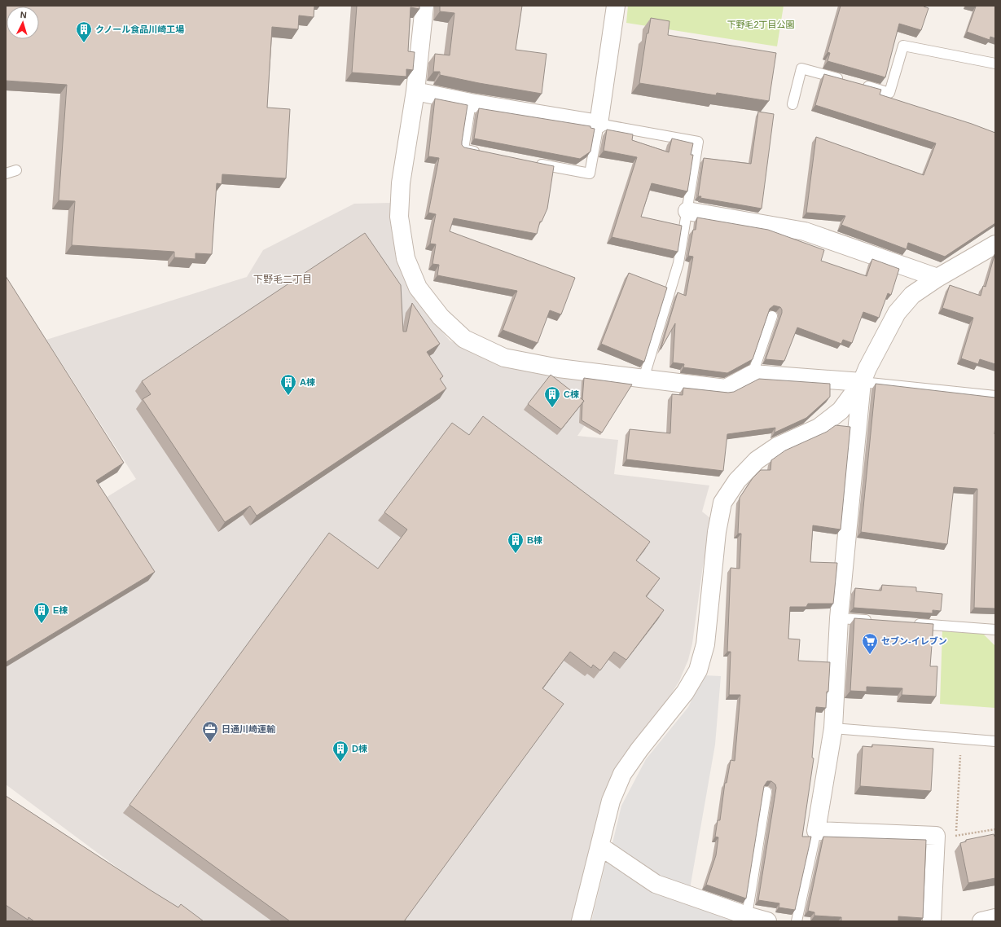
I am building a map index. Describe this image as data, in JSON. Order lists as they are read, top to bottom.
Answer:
{
  "districts": ["下野毛二丁目"],
  "parks": ["下野毛2丁目公園"],
  "places": {
    "building": [
      "クノール食品川崎工場",
      "A棟",
      "C棟",
      "B棟",
      "E棟",
      "D棟"
    ],
    "supermarket": ["セブン-イレブン"],
    "office": ["日通川崎運輸"]
  },
  "north": "top"
}
